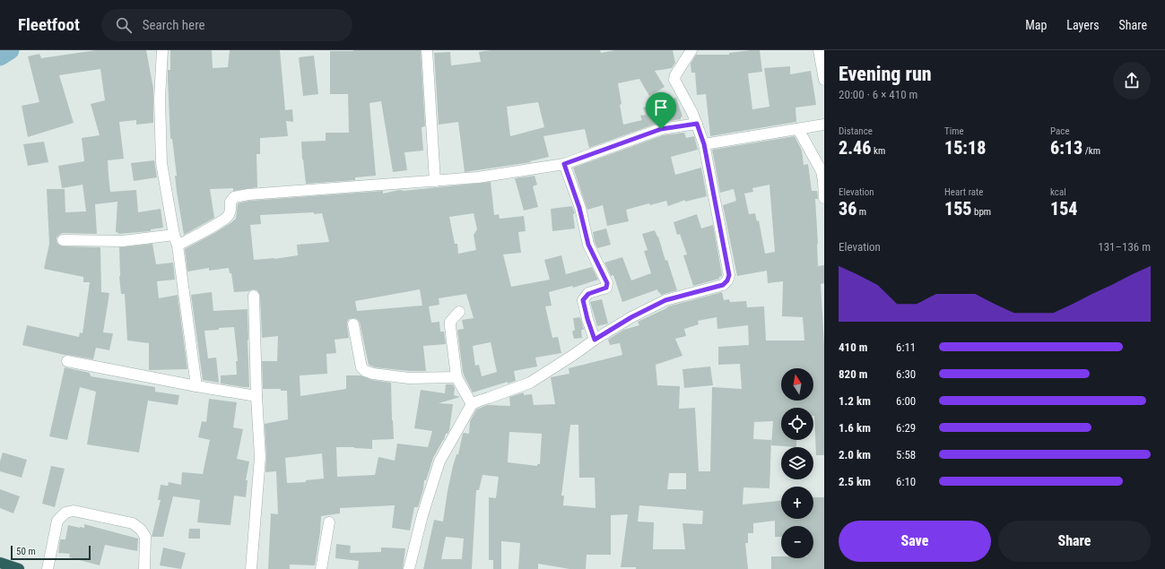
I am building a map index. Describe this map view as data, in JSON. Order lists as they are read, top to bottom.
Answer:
{
  "scale_bar": "50 m",
  "north": "top",
  "page": {
    "header": "Fleetfoot",
    "search": "Search here",
    "nav": ["Map", "Layers", "Share"],
    "heading": ["Evening run", "20:00 · 6 × 410 m"],
    "stats": [
      ["Distance", "2.46 km"],
      ["Time", "15:18"],
      ["Pace", "6:13 /km"],
      ["Elevation", "36 m"],
      ["Heart rate", "155 bpm"],
      ["kcal", "154"]
    ],
    "chart": ["Elevation", "131–136 m"],
    "list": [
      {
        "name": "410 m",
        "note": "6:11"
      },
      {
        "name": "820 m",
        "note": "6:30"
      },
      {
        "name": "1.2 km",
        "note": "6:00"
      },
      {
        "name": "1.6 km",
        "note": "6:29"
      },
      {
        "name": "2.0 km",
        "note": "5:58"
      },
      {
        "name": "2.5 km",
        "note": "6:10"
      }
    ],
    "map_buttons": ["+", "−"],
    "buttons": ["Save", "Share"],
    "scale": "50 m"
  }
}
